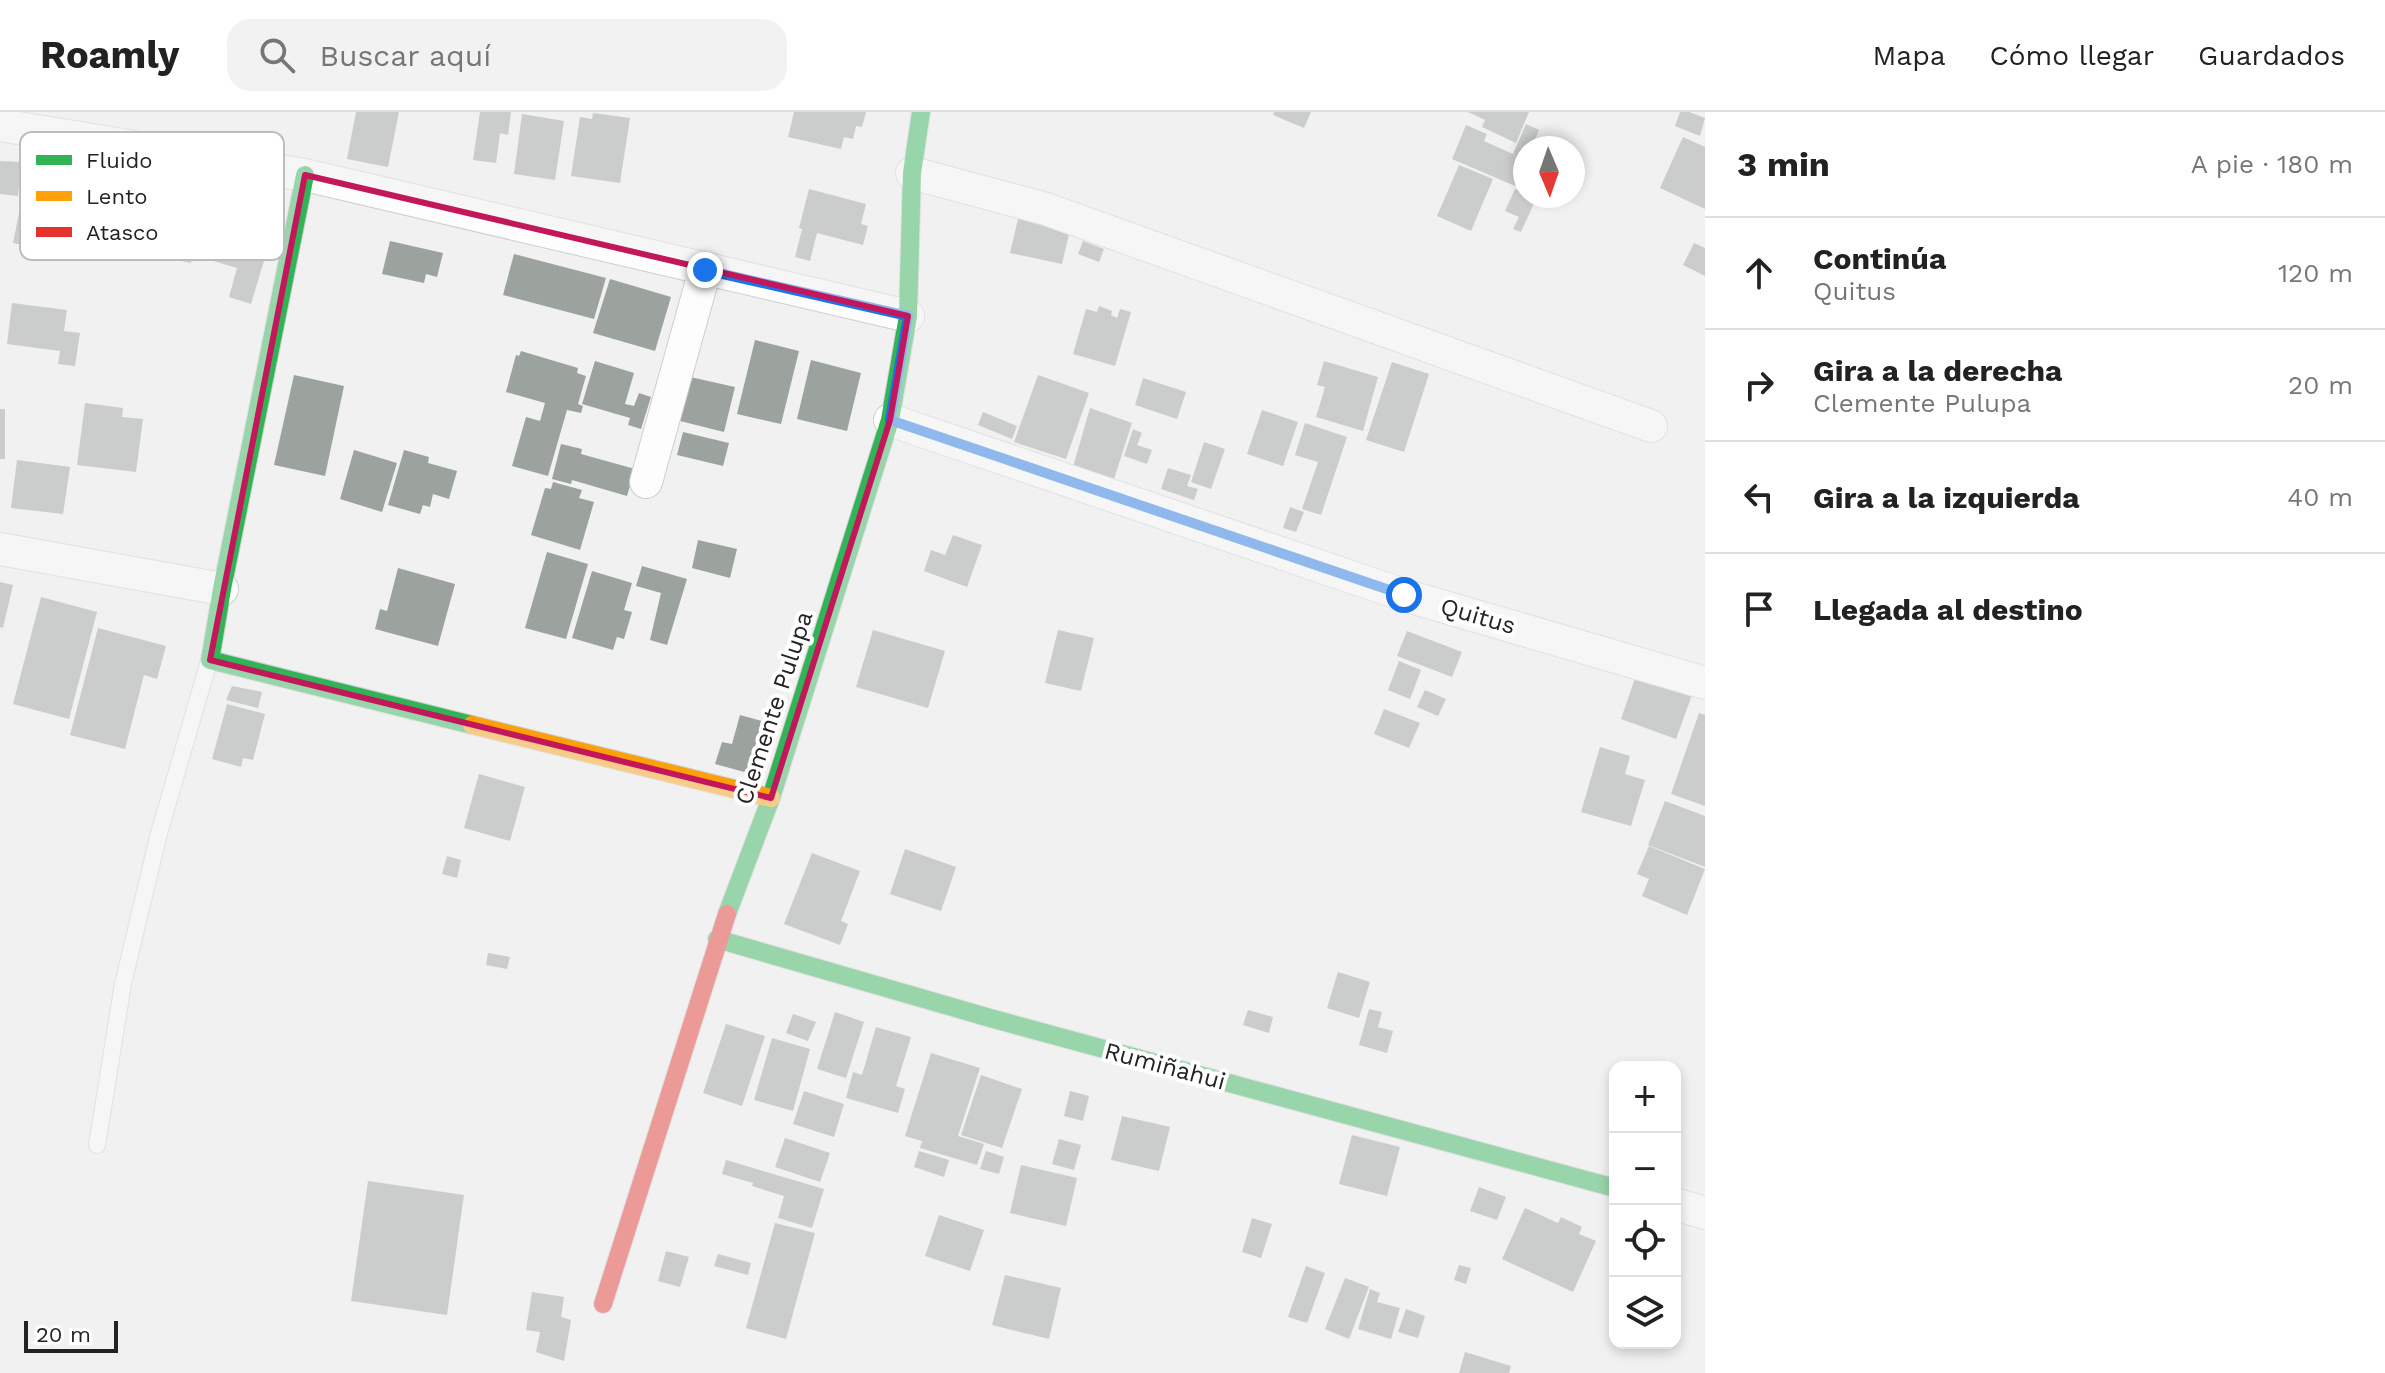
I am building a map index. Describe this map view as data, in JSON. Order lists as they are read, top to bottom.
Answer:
{
  "streets": {
    "street": ["Quitus", "Clemente Pulupa", "Rumiñahui"]
  },
  "crossings": [
    ["Quitus", "Clemente Pulupa"],
    ["Clemente Pulupa", "Rumiñahui"]
  ],
  "legend": ["Fluido", "Lento", "Atasco"],
  "scale_bar": "20 m",
  "north": "bottom",
  "page": {
    "header": "Roamly",
    "search": "Buscar aquí",
    "nav": ["Mapa", "Cómo llegar", "Guardados"],
    "heading": ["3 min", "A pie · 180 m"],
    "list": [
      ["Continúa", "Quitus", "120 m"],
      ["Gira a la derecha", "Clemente Pulupa", "20 m"],
      ["Gira a la izquierda", "40 m"],
      "Llegada al destino"
    ],
    "map_buttons": ["+", "−"],
    "scale": "20 m"
  }
}
